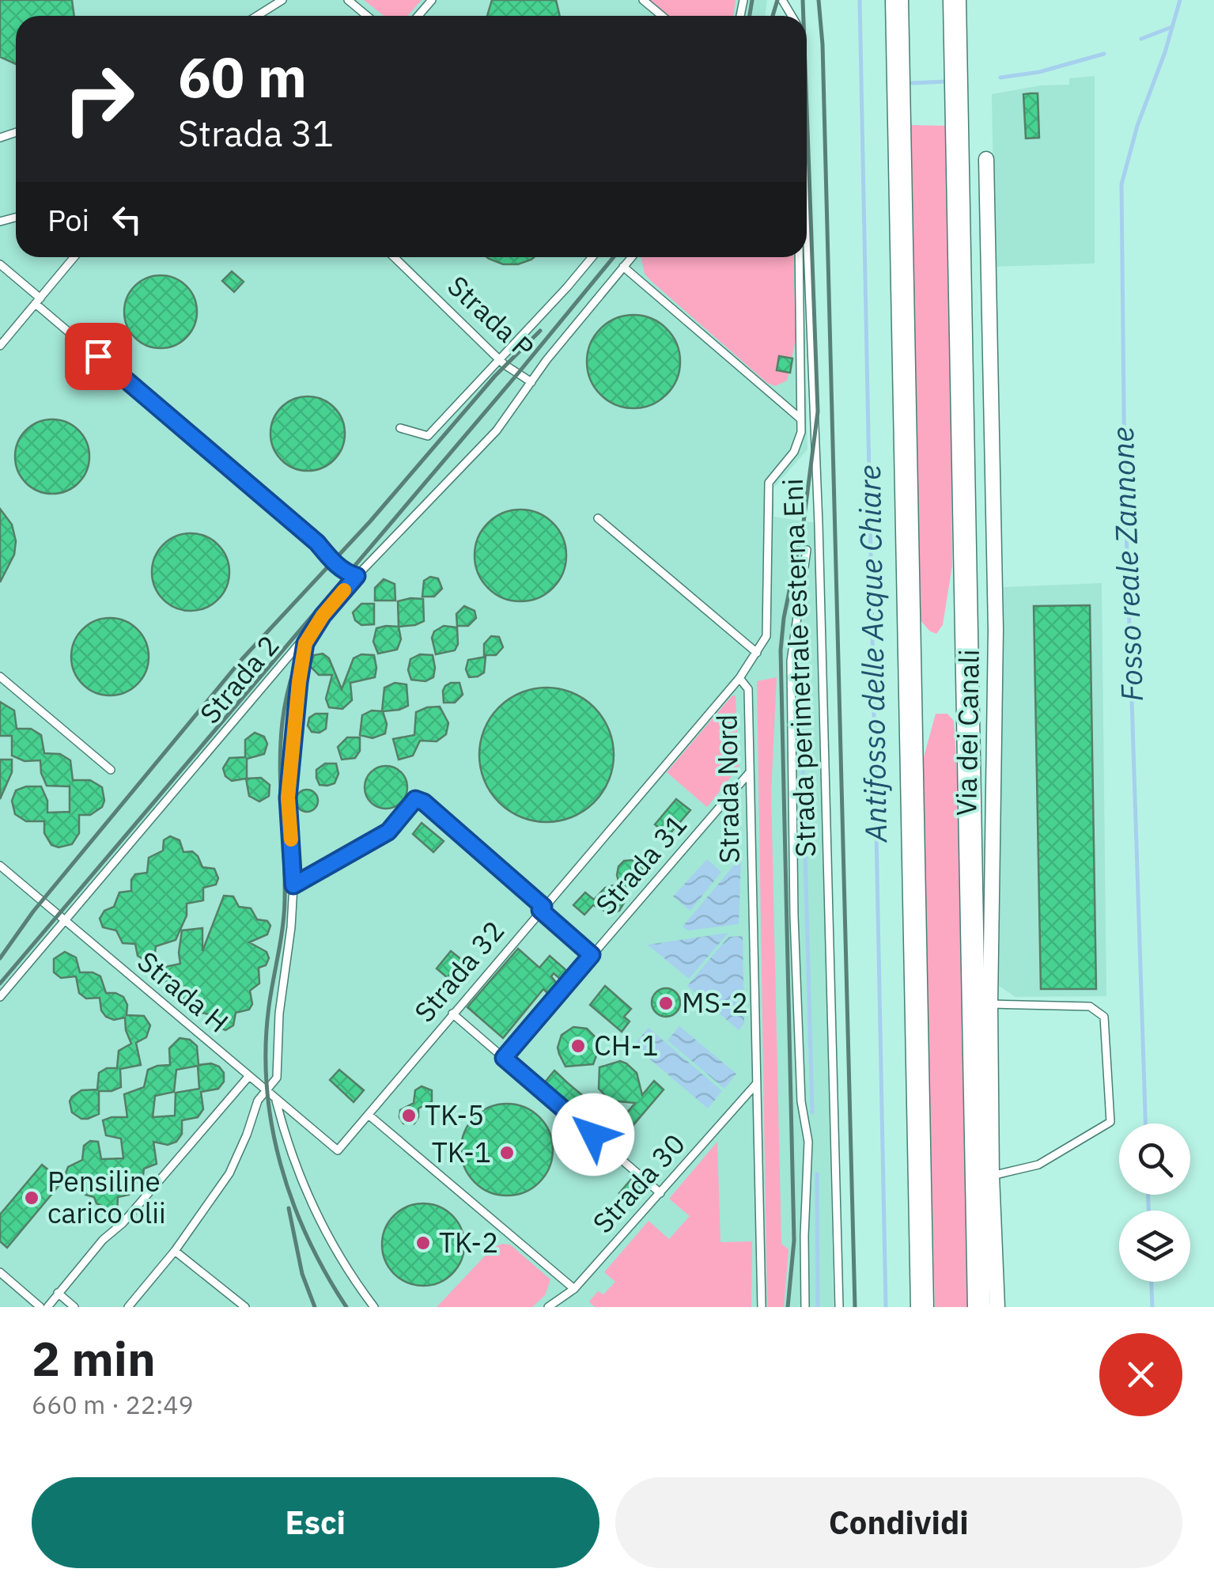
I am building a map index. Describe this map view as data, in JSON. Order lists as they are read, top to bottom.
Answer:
{
  "streets": {
    "street": ["Via dei Canali"],
    "lane": [
      "Strada P",
      "Strada perimetrale esterna Eni",
      "Strada 2",
      "Strada Nord",
      "Strada 31",
      "Strada 32",
      "Strada H",
      "Strada 30"
    ]
  },
  "crossings": [
    ["Strada P", "Strada 2"],
    ["Strada 2", "Strada H"],
    ["Strada Nord", "Strada 31"],
    ["Strada Nord", "Strada 32"],
    ["Strada Nord", "Strada 30"],
    ["Strada 32", "Strada H"]
  ],
  "water": ["Fosso reale Zannone", "Antifosso delle Acque Chiare"],
  "places": [
    "MS-2",
    "CH-1",
    "TK-5",
    "TK-1",
    "Pensiline carico olii",
    "TK-2"
  ],
  "page": {
    "turn": ["60 m", "Strada 31"],
    "then": "Poi",
    "heading": ["2 min", "660 m · 22:49"],
    "buttons": ["Esci", "Condividi"]
  }
}
